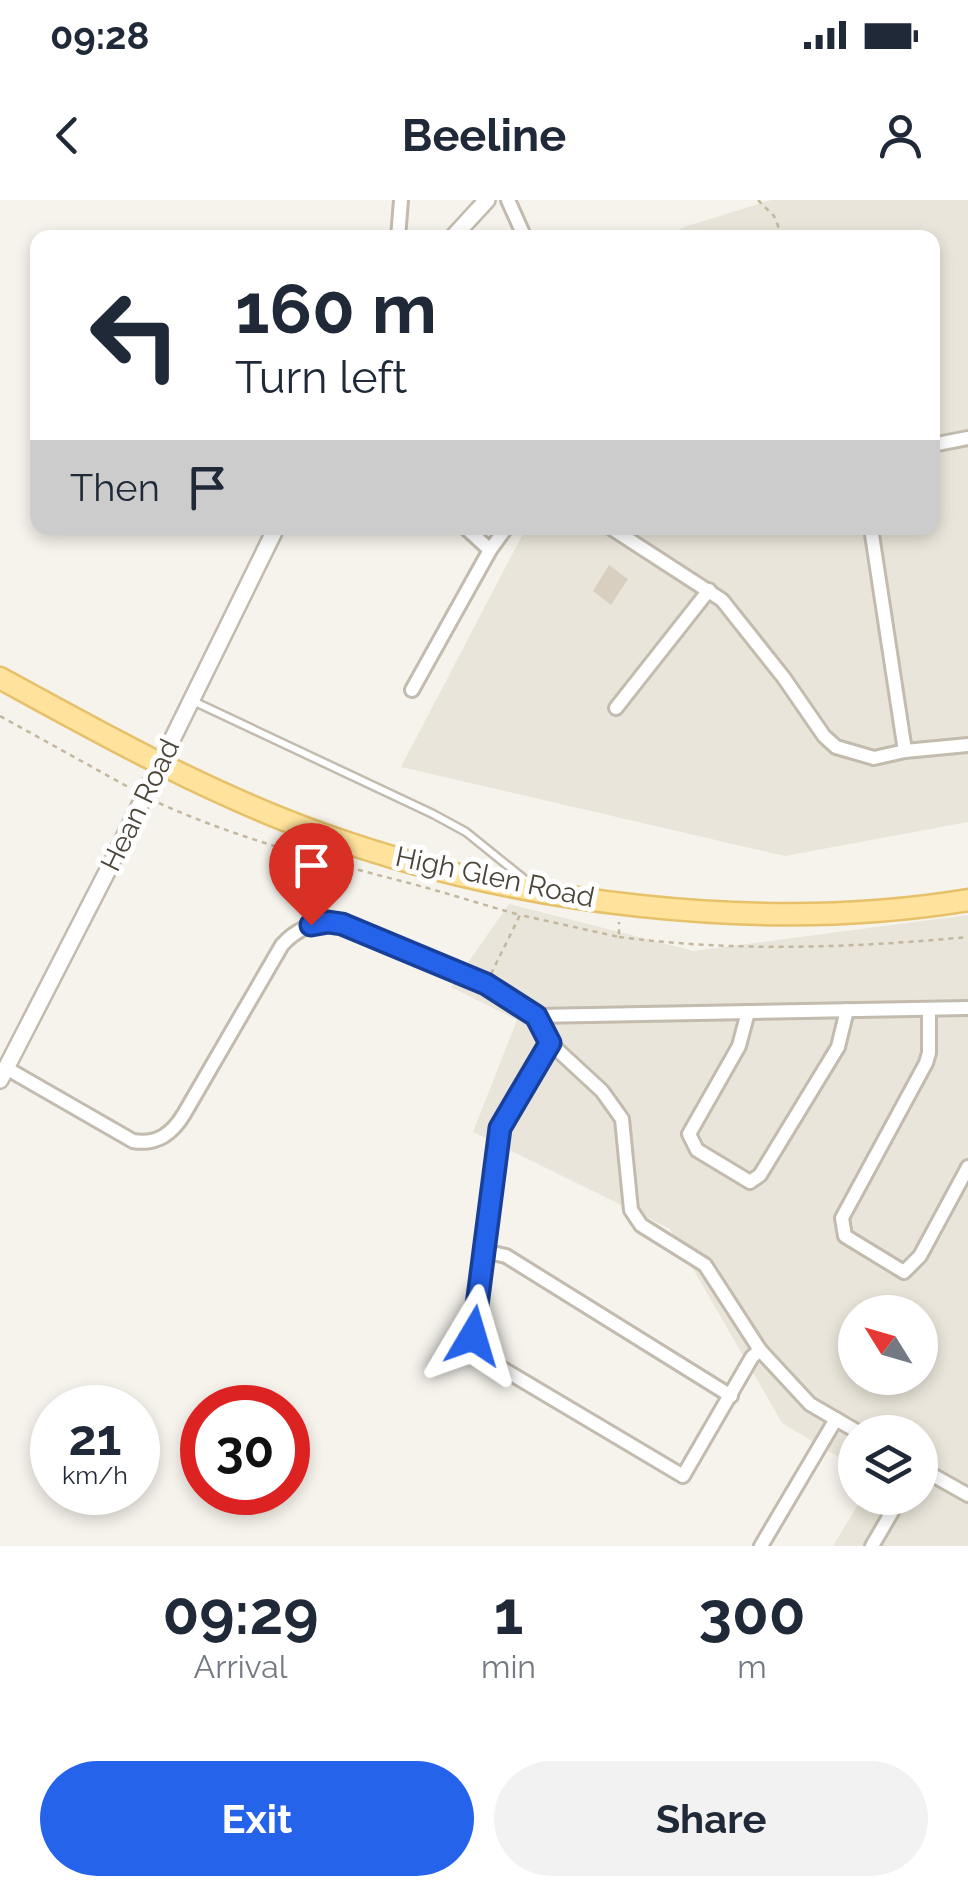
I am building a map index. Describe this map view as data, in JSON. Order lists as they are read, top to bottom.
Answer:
{
  "streets": {
    "main road": ["High Glen Road"],
    "street": ["Hean Road"]
  },
  "crossings": [
    ["Hean Road", "High Glen Road"]
  ],
  "north": "top left",
  "page": {
    "status": "09:28",
    "header": "Beeline",
    "turn": ["160 m", "Turn left"],
    "then": "Then",
    "speed": "21 km/h",
    "limit": "30",
    "eta": [
      "09:29",
      "Arrival",
      "1",
      "min",
      "300",
      "m"
    ],
    "buttons": ["Exit", "Share"]
  }
}
